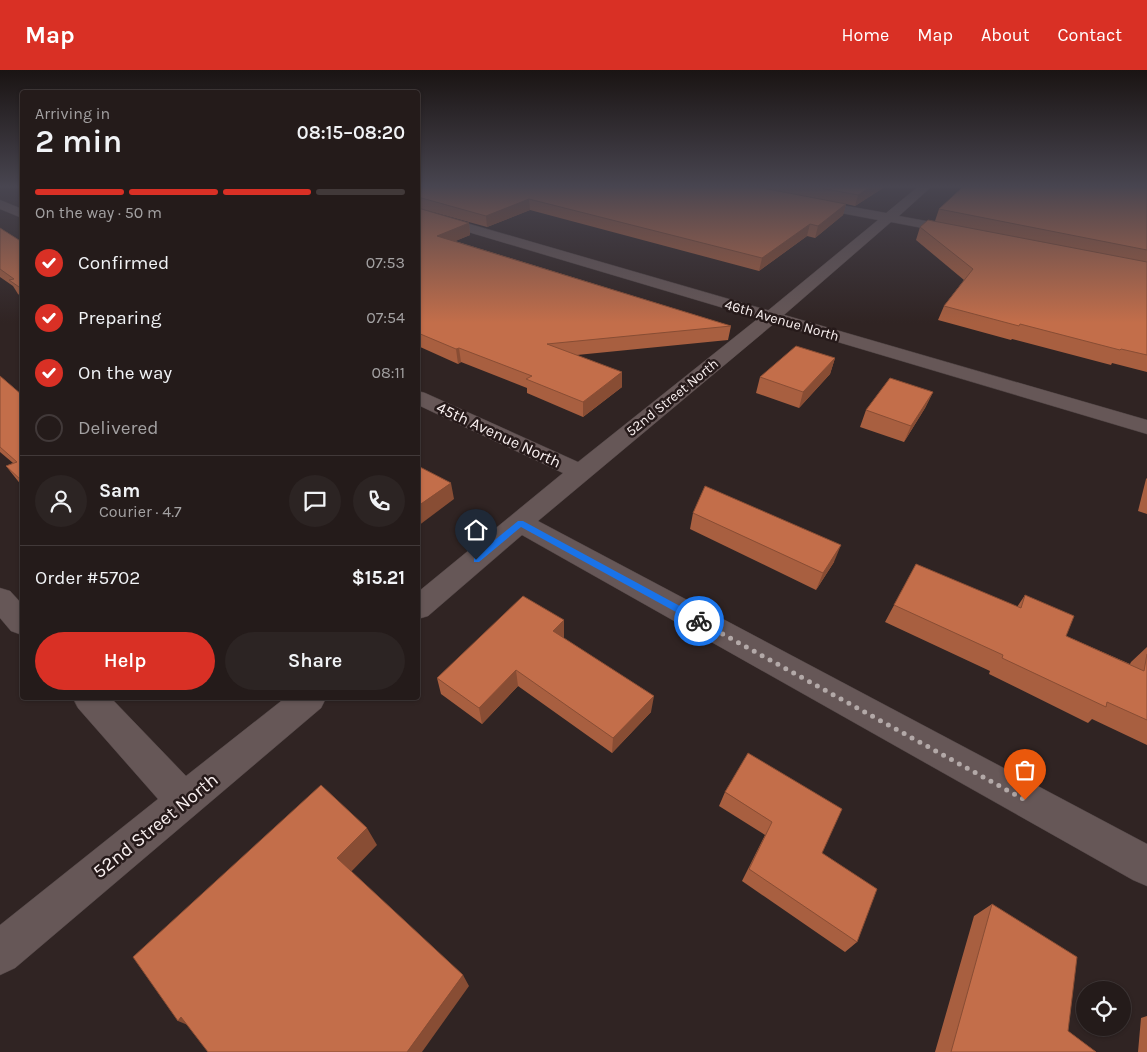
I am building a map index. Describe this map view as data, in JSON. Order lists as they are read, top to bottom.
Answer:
{
  "streets": {
    "street": ["46th Avenue North", "52nd Street North", "45th Avenue North"]
  },
  "crossings": [
    ["46th Avenue North", "52nd Street North"],
    ["52nd Street North", "45th Avenue North"]
  ],
  "page": {
    "header": "Map",
    "nav": [
      "Home",
      "Map",
      "About",
      "Contact"
    ],
    "heading": ["2 min", "Arriving in", "08:15–08:20"],
    "panel": [
      "Sam",
      "Courier · 4.7",
      "Order #5702",
      "$15.21"
    ],
    "bar": "On the way · 50 m",
    "list": [
      ["Confirmed", "07:53"],
      ["Preparing", "07:54"],
      ["On the way", "08:11"],
      "Delivered"
    ],
    "buttons": ["Help", "Share"]
  }
}
